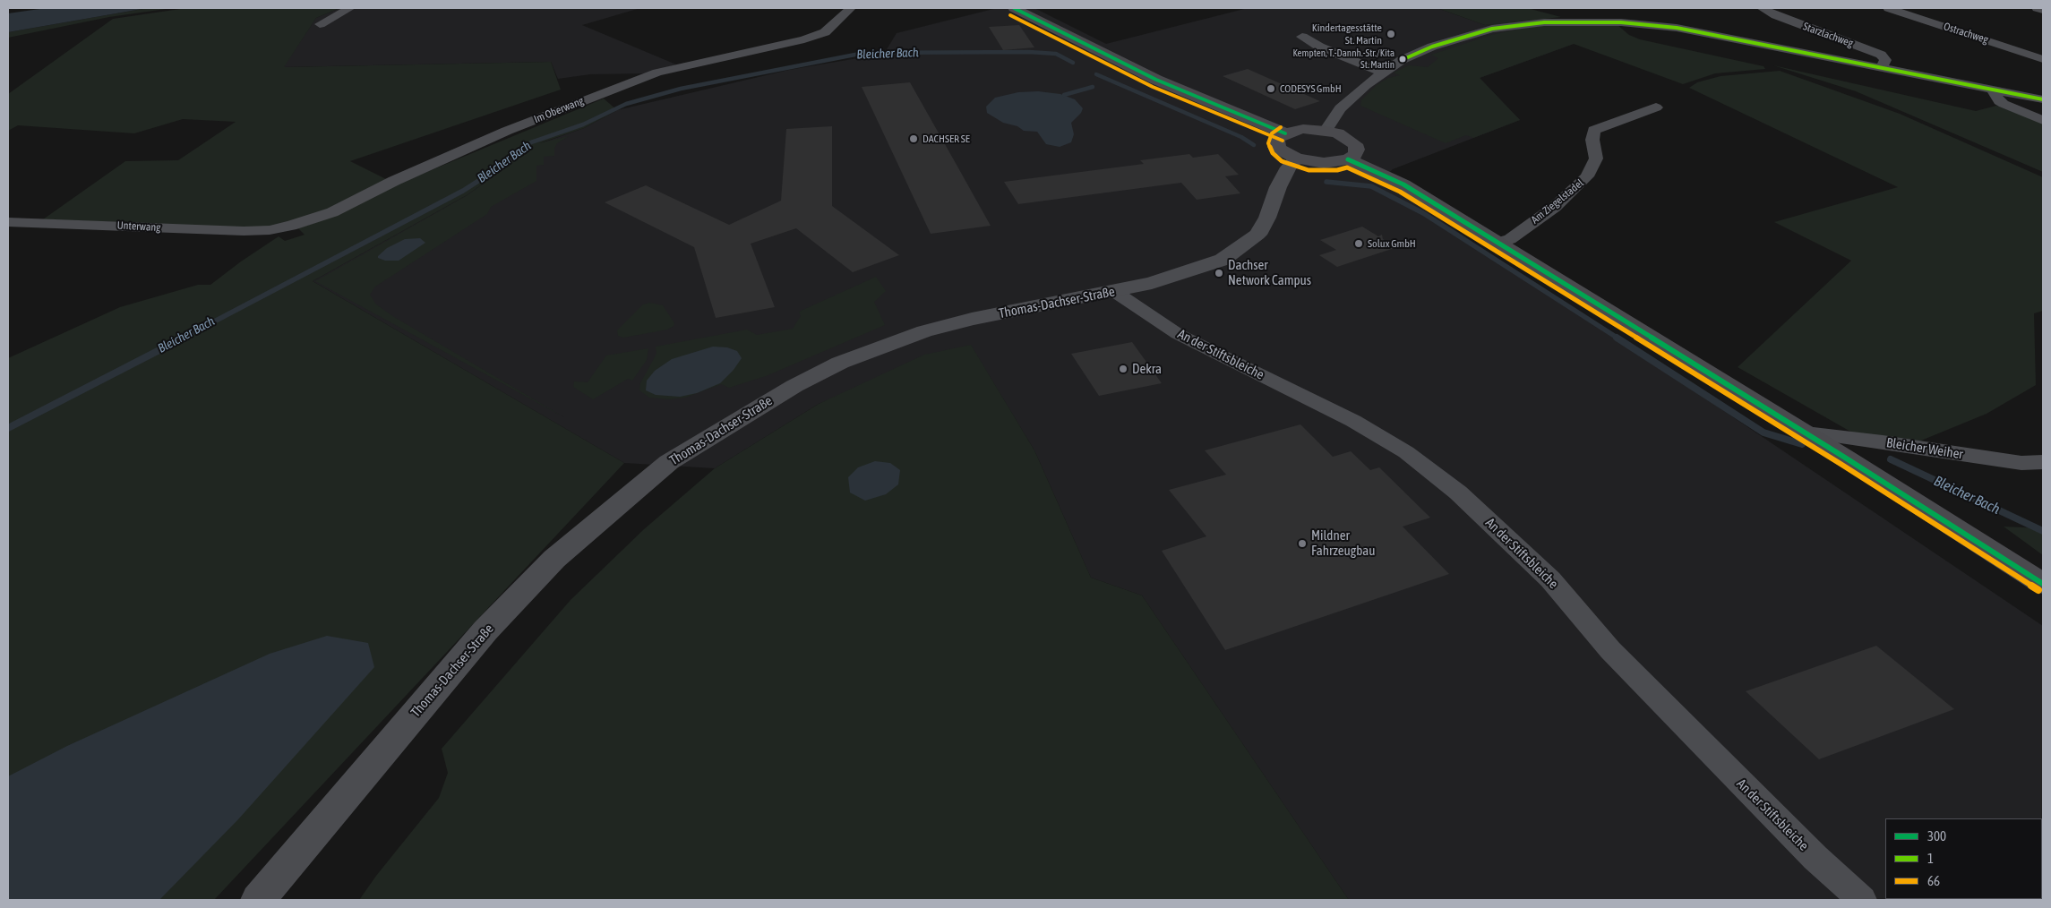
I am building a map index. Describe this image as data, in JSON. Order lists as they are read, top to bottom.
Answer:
{
  "streets": {
    "street": [
      "Ostrachweg",
      "Starzlachweg",
      "Im Oberwang",
      "Am Ziegelstadel",
      "Unterwang",
      "Thomas-Dachser-Straße",
      "An der Stiftsbleiche",
      "Bleicher Weiher"
    ]
  },
  "crossings": [
    ["Im Oberwang", "Unterwang"],
    ["Thomas-Dachser-Straße", "An der Stiftsbleiche"]
  ],
  "water": ["Bleicher Bach"],
  "places": [
    "Kindertagesstätte St. Martin",
    "Kempten, T.-Dannh.-Str./Kita St. Martin",
    "CODESYS GmbH",
    "DACHSER SE",
    "Solux GmbH",
    "Dachser Network Campus",
    "Dekra",
    "Mildner Fahrzeugbau"
  ],
  "lines": ["transit line 300", "transit line 66", "transit line 1"],
  "legend": ["300", "1", "66"]
}
